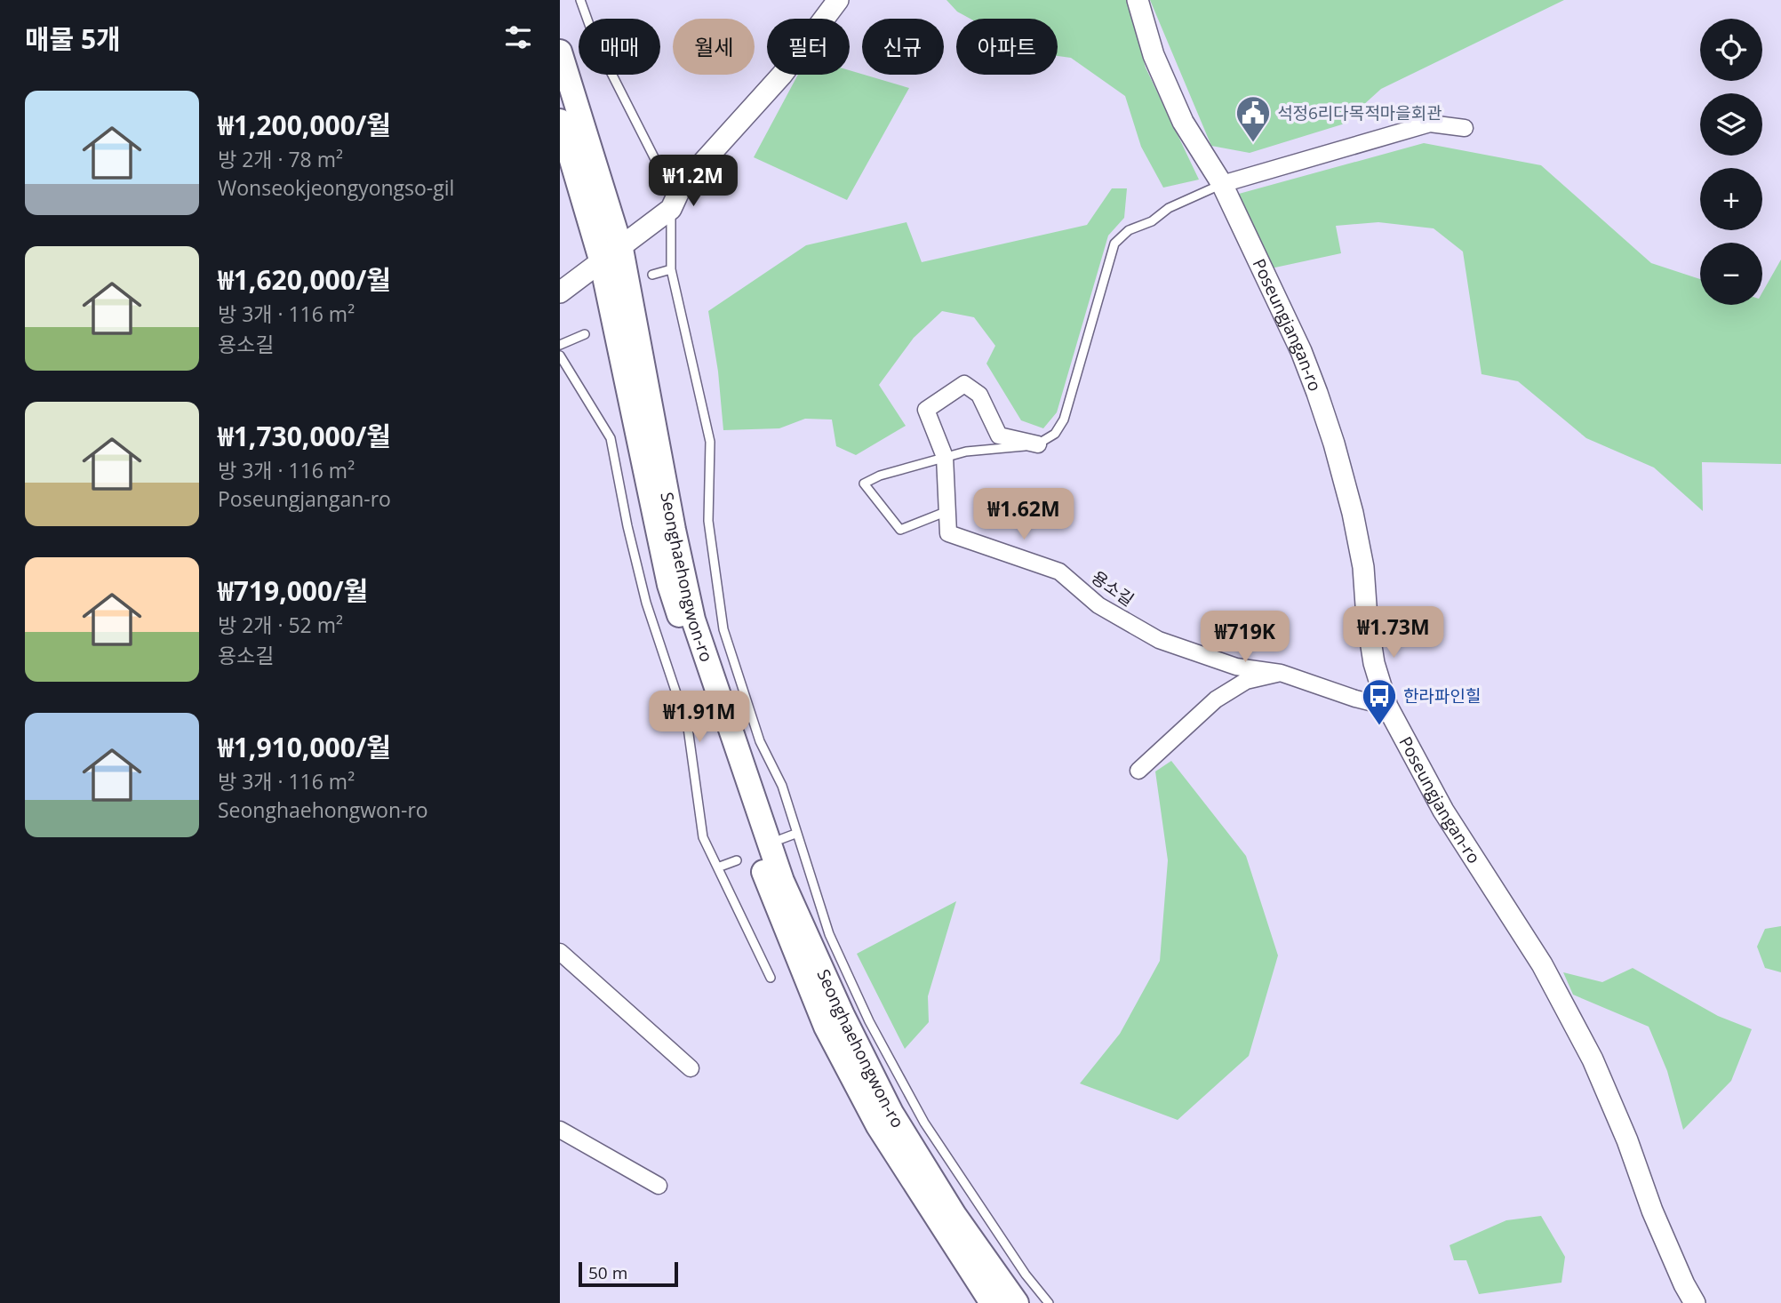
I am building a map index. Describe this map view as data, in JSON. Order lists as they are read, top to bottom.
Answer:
{
  "streets": {
    "main road": ["Seonghaehongwon-ro"],
    "street": ["Poseungjangan-ro", "용소길"]
  },
  "crossings": [
    ["Poseungjangan-ro", "용소길"]
  ],
  "places": {
    "public building": ["석정6리다목적마을회관"],
    "bus stop": ["한라파인힐"]
  },
  "scale_bar": "50 m",
  "page": {
    "heading": "매물 5개",
    "map_buttons": ["+", "−"],
    "chip": [
      "매매",
      "월세",
      "필터",
      "신규",
      "아파트"
    ],
    "list": [
      {
        "name": "₩1,200,000/월",
        "note": "방 2개 · 78 m² · Wonseokjeongyongso-gil"
      },
      {
        "name": "₩1,620,000/월",
        "note": "방 3개 · 116 m² · 용소길"
      },
      {
        "name": "₩1,730,000/월",
        "note": "방 3개 · 116 m² · Poseungjangan-ro"
      },
      {
        "name": "₩719,000/월",
        "note": "방 2개 · 52 m² · 용소길"
      },
      {
        "name": "₩1,910,000/월",
        "note": "방 3개 · 116 m² · Seonghaehongwon-ro"
      }
    ],
    "price": [
      "₩1.2M",
      "₩1.62M",
      "₩1.73M",
      "₩719K",
      "₩1.91M"
    ],
    "scale": "50 m"
  }
}
